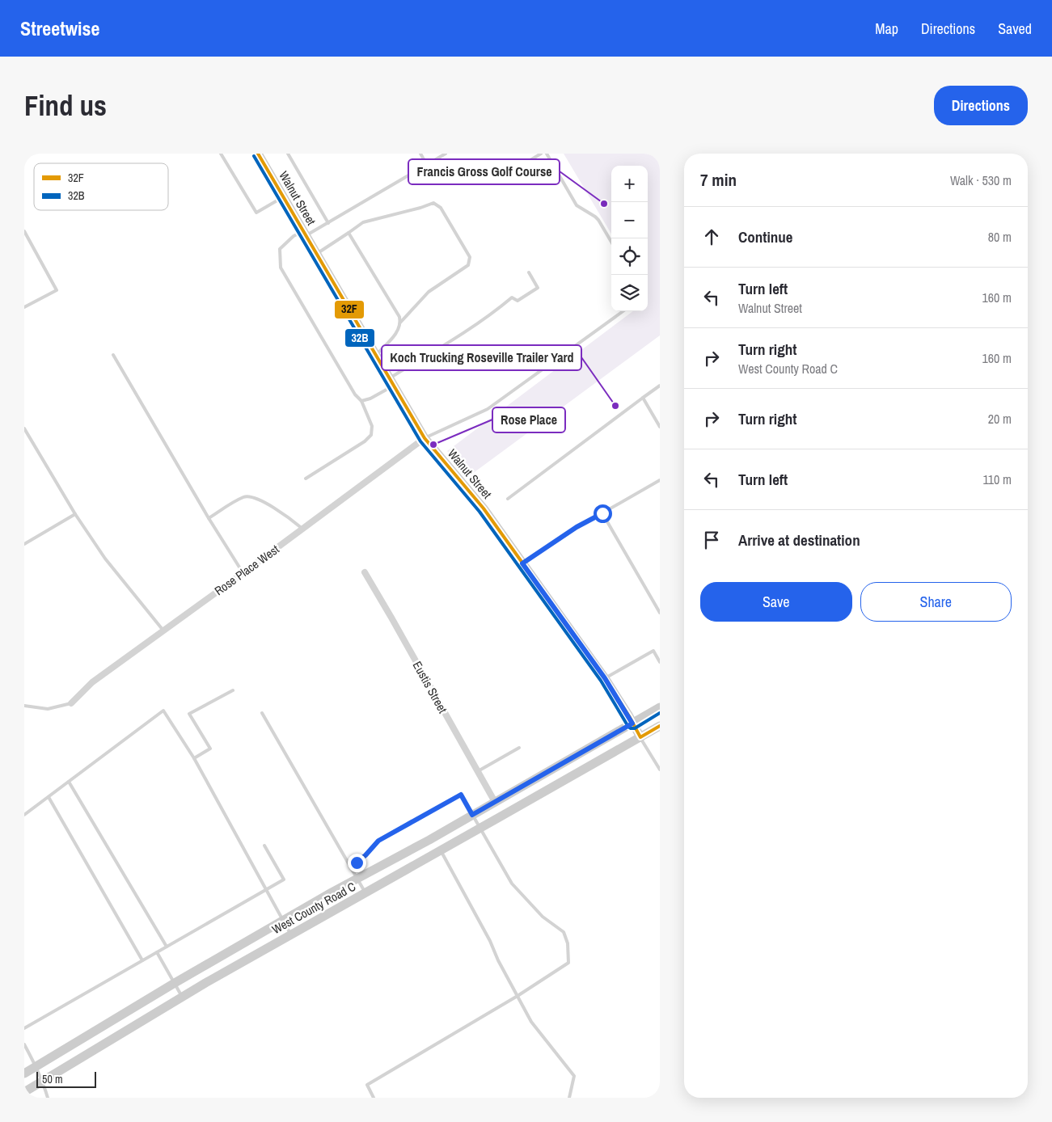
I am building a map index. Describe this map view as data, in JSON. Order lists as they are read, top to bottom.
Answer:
{
  "streets": {
    "main road": ["Walnut Street", "West County Road C"],
    "street": ["Rose Place West", "Eustis Street"]
  },
  "crossings": [
    ["Walnut Street", "Rose Place West"],
    ["Walnut Street", "West County Road C"],
    ["Eustis Street", "West County Road C"]
  ],
  "places": ["Francis Gross Golf Course", "Koch Trucking Roseville Trailer Yard", "Rose Place"],
  "lines": ["transit line 32F", "transit line 32B"],
  "legend": ["32F", "32B"],
  "scale_bar": "50 m",
  "page": {
    "header": "Streetwise",
    "nav": ["Map", "Directions", "Saved"],
    "buttons": [
      "Directions",
      ["Save", "Share"]
    ],
    "title": "Find us",
    "heading": ["7 min", "Walk · 530 m"],
    "map_buttons": ["+", "−"],
    "list": [
      ["Continue", "80 m"],
      ["Turn left", "Walnut Street", "160 m"],
      ["Turn right", "West County Road C", "160 m"],
      ["Turn right", "20 m"],
      ["Turn left", "110 m"],
      "Arrive at destination"
    ],
    "scale": "50 m"
  }
}
